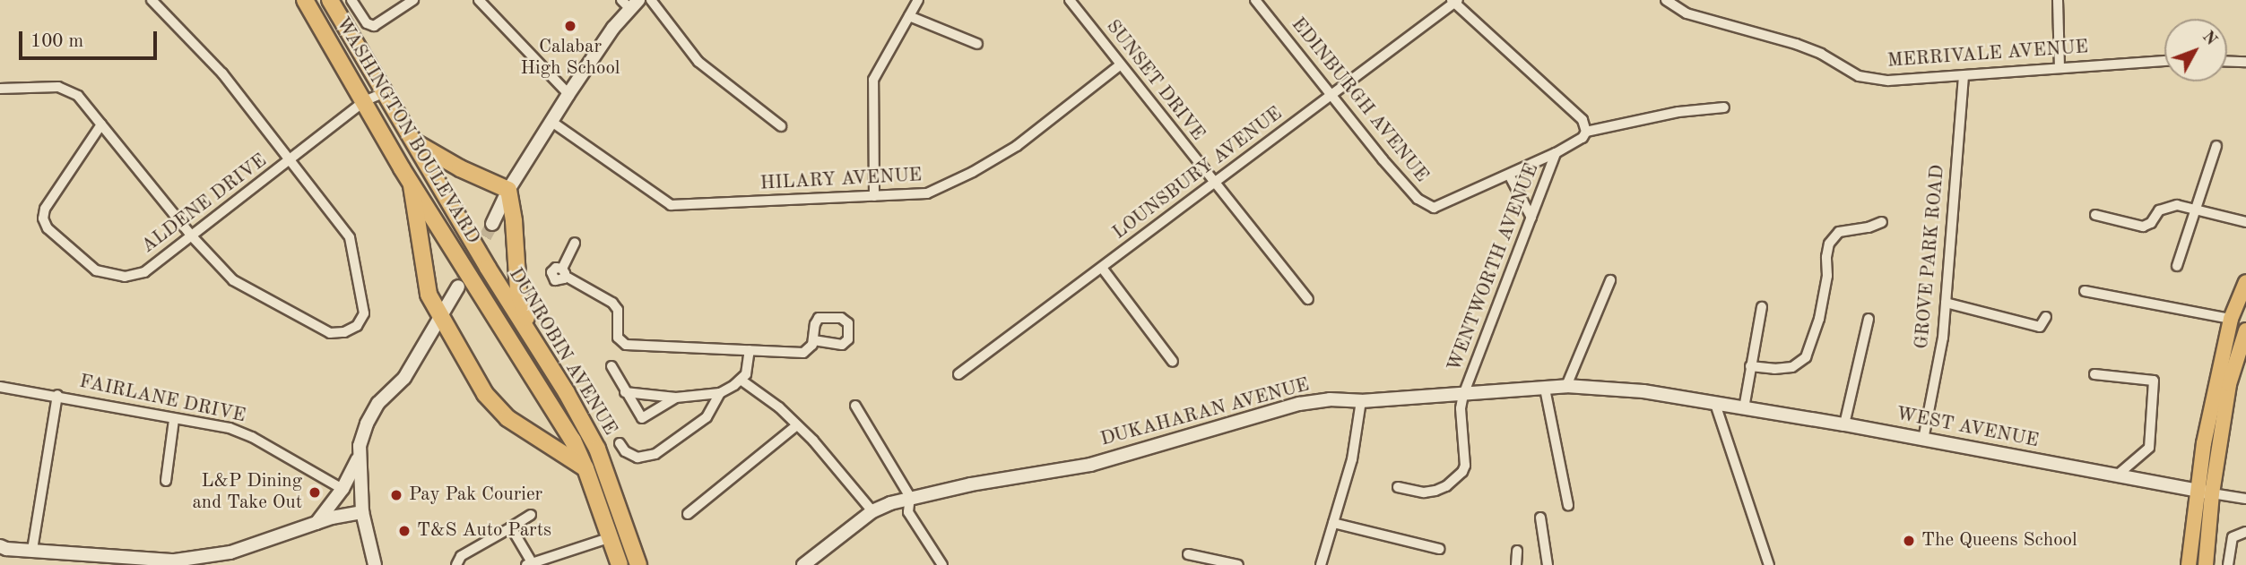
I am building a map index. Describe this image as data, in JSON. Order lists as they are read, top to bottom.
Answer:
{
  "streets": {
    "highway": ["WASHINGTON BOULEVARD", "DUNROBIN AVENUE"],
    "street": [
      "MERRIVALE AVENUE",
      "SUNSET DRIVE",
      "EDINBURGH AVENUE",
      "LOUNSBURY AVENUE",
      "HILARY AVENUE",
      "ALDENE DRIVE",
      "GROVE PARK ROAD",
      "WENTWORTH AVENUE",
      "FAIRLANE DRIVE",
      "DUKAHARAN AVENUE",
      "WEST AVENUE"
    ]
  },
  "crossings": [
    ["MERRIVALE AVENUE", "GROVE PARK ROAD"],
    ["SUNSET DRIVE", "LOUNSBURY AVENUE"],
    ["SUNSET DRIVE", "HILARY AVENUE"],
    ["EDINBURGH AVENUE", "LOUNSBURY AVENUE"],
    ["EDINBURGH AVENUE", "WENTWORTH AVENUE"],
    ["WASHINGTON BOULEVARD", "ALDENE DRIVE"],
    ["WASHINGTON BOULEVARD", "DUNROBIN AVENUE"],
    ["GROVE PARK ROAD", "WEST AVENUE"],
    ["WENTWORTH AVENUE", "DUKAHARAN AVENUE"],
    ["DUKAHARAN AVENUE", "WEST AVENUE"]
  ],
  "places": [
    "Calabar High School",
    "L&P Dining and Take Out",
    "Pay Pak Courier",
    "T&S Auto Parts",
    "The Queens School"
  ],
  "scale_bar": "100 m",
  "north": "top right"
}
